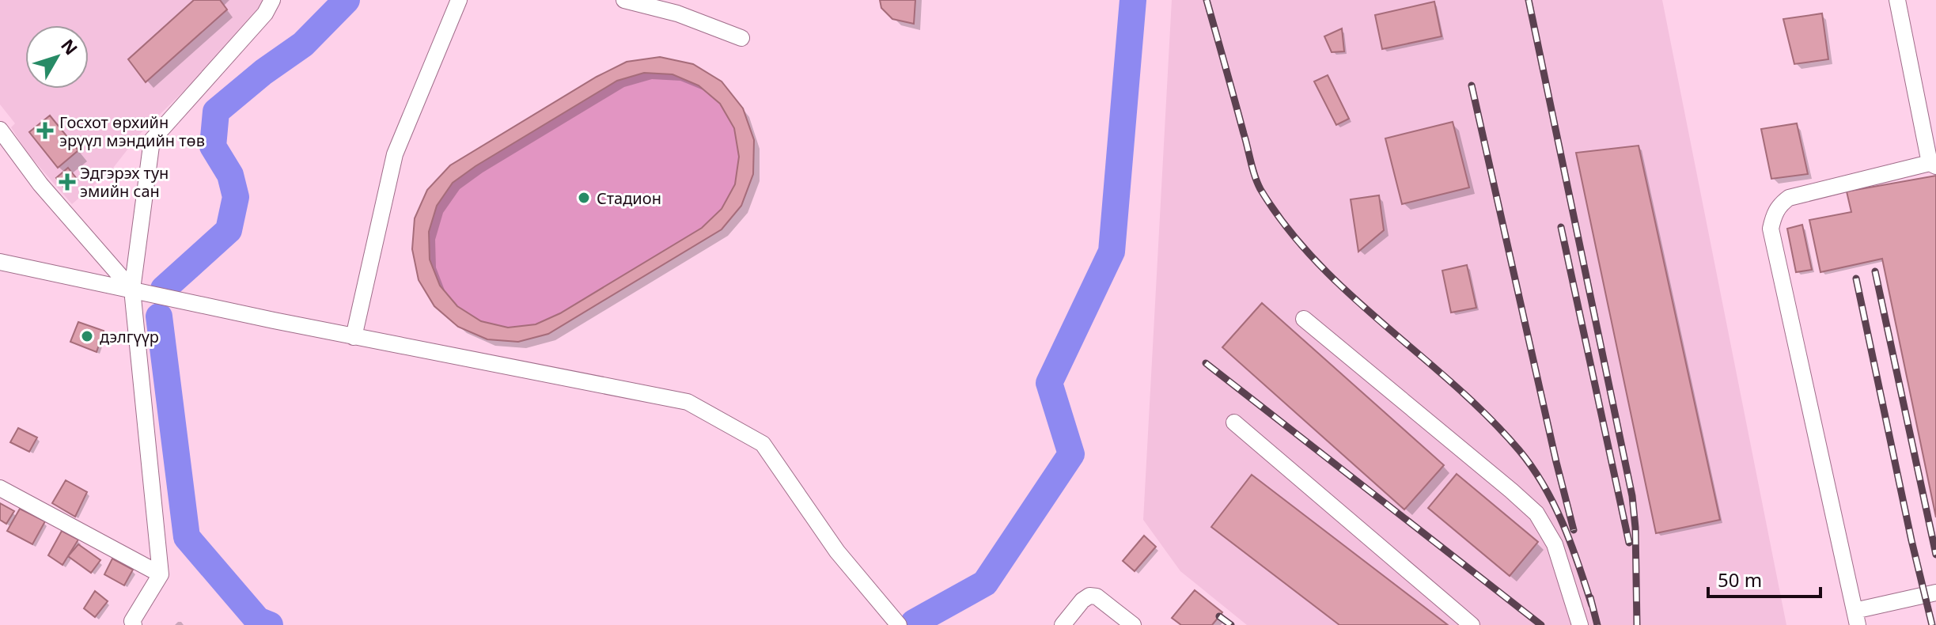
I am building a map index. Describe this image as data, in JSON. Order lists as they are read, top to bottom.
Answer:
{
  "places": {
    "health": ["Госхот өрхийн эрүүл мэндийн төв", "Эдгэрэх тун эмийн сан"],
    "other": ["Стадион", "дэлгүүр"]
  },
  "scale_bar": "50 m",
  "north": "top right"
}
